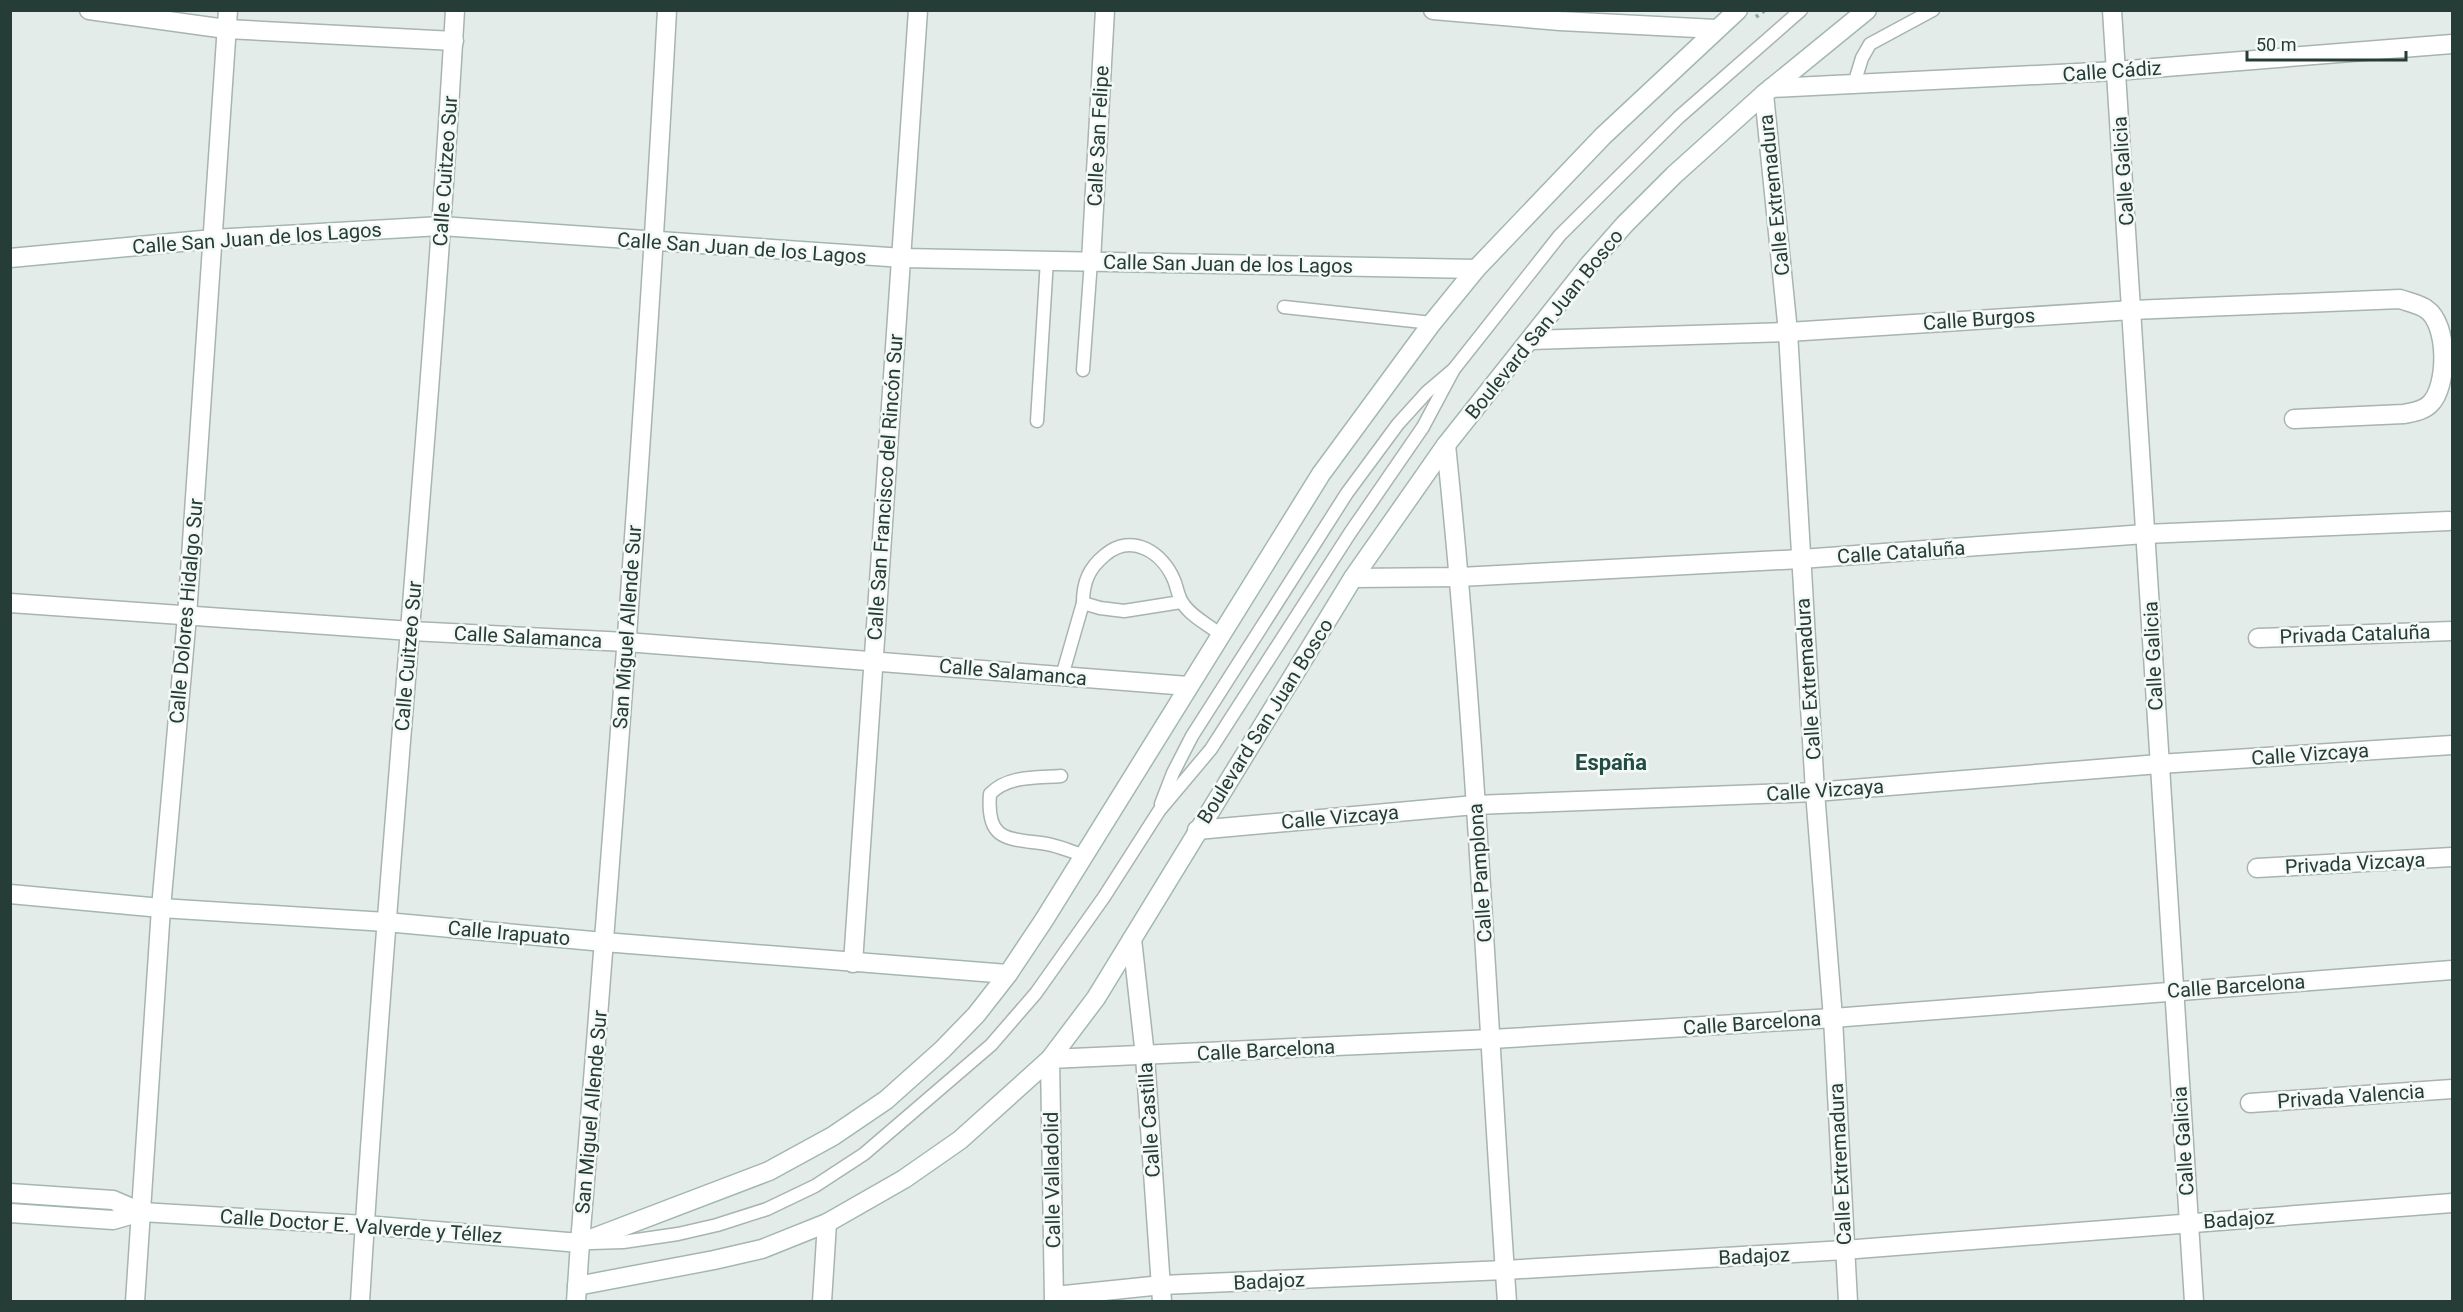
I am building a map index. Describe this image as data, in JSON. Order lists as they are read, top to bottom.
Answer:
{
  "streets": {
    "street": [
      "Calle Cádiz",
      "Calle San Felipe",
      "Calle Cuitzeo Sur",
      "Calle Galicia",
      "Calle Extremadura",
      "Calle San Juan de los Lagos",
      "Calle Burgos",
      "Boulevard San Juan Bosco",
      "Calle San Francisco del Rincón Sur",
      "Calle Cataluña",
      "Calle Dolores Hidalgo Sur",
      "San Miguel Allende Sur",
      "Privada Cataluña",
      "Calle Salamanca",
      "Calle Vizcaya",
      "Privada Vizcaya",
      "Calle Pamplona",
      "Calle Irapuato",
      "Calle Barcelona",
      "Privada Valencia",
      "Calle Castilla",
      "Calle Valladolid",
      "Badajoz",
      "Calle Doctor E. Valverde y Téllez"
    ]
  },
  "crossings": [
    ["Calle Cádiz", "Calle Galicia"],
    ["Calle Cádiz", "Calle Extremadura"],
    ["Calle Cádiz", "Boulevard San Juan Bosco"],
    ["Calle San Felipe", "Calle San Juan de los Lagos"],
    ["Calle Cuitzeo Sur", "Calle San Juan de los Lagos"],
    ["Calle Cuitzeo Sur", "Calle Salamanca"],
    ["Calle Cuitzeo Sur", "Calle Irapuato"],
    ["Calle Cuitzeo Sur", "Calle Doctor E. Valverde y Téllez"],
    ["Calle Galicia", "Calle Burgos"],
    ["Calle Galicia", "Calle Cataluña"],
    ["Calle Galicia", "Calle Vizcaya"],
    ["Calle Galicia", "Calle Barcelona"],
    ["Calle Galicia", "Badajoz"],
    ["Calle Extremadura", "Calle Burgos"],
    ["Calle Extremadura", "Boulevard San Juan Bosco"],
    ["Calle Extremadura", "Calle Cataluña"],
    ["Calle Extremadura", "Calle Vizcaya"],
    ["Calle Extremadura", "Calle Barcelona"],
    ["Calle Extremadura", "Badajoz"],
    ["Calle San Juan de los Lagos", "Calle San Francisco del Rincón Sur"],
    ["Calle San Juan de los Lagos", "Calle Dolores Hidalgo Sur"],
    ["Calle San Juan de los Lagos", "San Miguel Allende Sur"],
    ["Calle Burgos", "Boulevard San Juan Bosco"],
    ["Boulevard San Juan Bosco", "Calle Cataluña"],
    ["Boulevard San Juan Bosco", "San Miguel Allende Sur"],
    ["Boulevard San Juan Bosco", "Calle Vizcaya"],
    ["Boulevard San Juan Bosco", "Calle Pamplona"],
    ["Boulevard San Juan Bosco", "Calle Barcelona"],
    ["Boulevard San Juan Bosco", "Calle Castilla"],
    ["Boulevard San Juan Bosco", "Calle Valladolid"],
    ["Calle San Francisco del Rincón Sur", "Calle Salamanca"],
    ["Calle San Francisco del Rincón Sur", "Calle Irapuato"],
    ["Calle Cataluña", "Calle Pamplona"],
    ["Calle Dolores Hidalgo Sur", "Calle Salamanca"],
    ["Calle Dolores Hidalgo Sur", "Calle Irapuato"],
    ["Calle Dolores Hidalgo Sur", "Calle Doctor E. Valverde y Téllez"],
    ["San Miguel Allende Sur", "Calle Salamanca"],
    ["San Miguel Allende Sur", "Calle Irapuato"],
    ["San Miguel Allende Sur", "Calle Doctor E. Valverde y Téllez"],
    ["Calle Vizcaya", "Calle Pamplona"],
    ["Calle Pamplona", "Calle Barcelona"],
    ["Calle Pamplona", "Badajoz"],
    ["Calle Barcelona", "Calle Castilla"],
    ["Calle Barcelona", "Calle Valladolid"],
    ["Calle Castilla", "Badajoz"],
    ["Calle Valladolid", "Badajoz"]
  ],
  "districts": ["España"],
  "scale_bar": "50 m"
}
